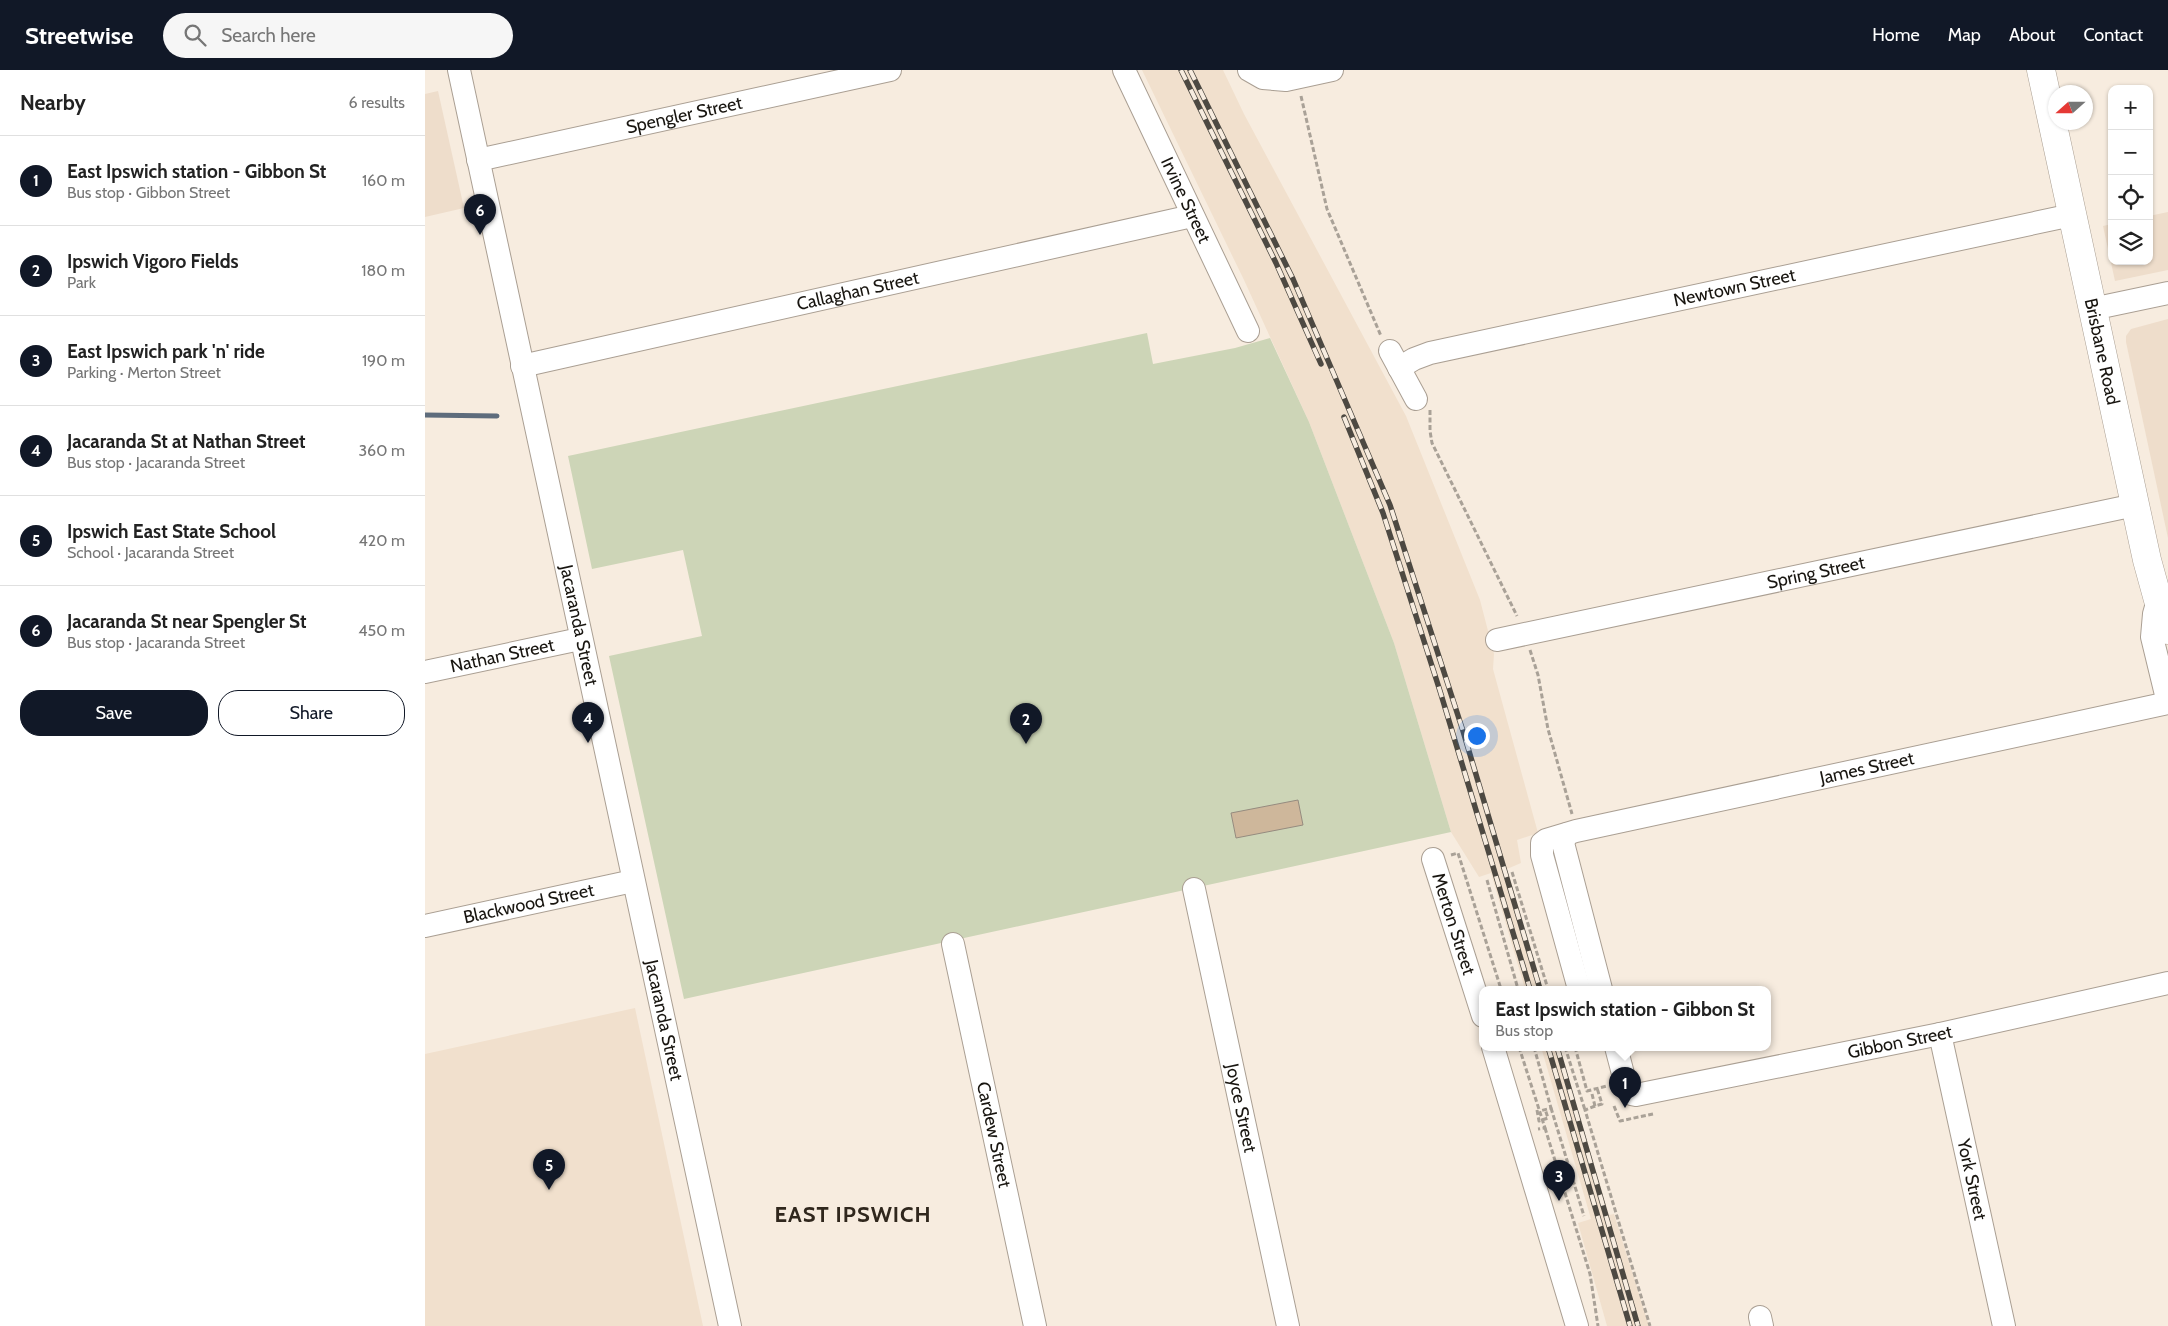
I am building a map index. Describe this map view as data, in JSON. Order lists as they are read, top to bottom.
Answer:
{
  "streets": {
    "main road": ["Brisbane Road"],
    "street": [
      "Spengler Street",
      "Irvine Street",
      "Newtown Street",
      "Callaghan Street",
      "Spring Street",
      "Jacaranda Street",
      "Nathan Street",
      "James Street",
      "Blackwood Street",
      "Merton Street",
      "Gibbon Street",
      "Joyce Street",
      "Cardew Street",
      "York Street"
    ]
  },
  "crossings": [
    ["Spengler Street", "Jacaranda Street"],
    ["Irvine Street", "Callaghan Street"],
    ["Newtown Street", "Brisbane Road"],
    ["Callaghan Street", "Jacaranda Street"],
    ["Brisbane Road", "Spring Street"],
    ["Jacaranda Street", "Nathan Street"],
    ["Jacaranda Street", "Blackwood Street"],
    ["Gibbon Street", "York Street"]
  ],
  "districts": ["EAST IPSWICH"],
  "north": "left",
  "page": {
    "header": "Streetwise",
    "search": "Search here",
    "nav": [
      "Home",
      "Map",
      "About",
      "Contact"
    ],
    "heading": ["Nearby", "6 results"],
    "map_buttons": ["+", "−"],
    "list": [
      {
        "mark": "1",
        "name": "East Ipswich station - Gibbon St",
        "note": "Bus stop · Gibbon Street",
        "value": "160 m"
      },
      {
        "mark": "2",
        "name": "Ipswich Vigoro Fields",
        "note": "Park",
        "value": "180 m"
      },
      {
        "mark": "3",
        "name": "East Ipswich park 'n' ride",
        "note": "Parking · Merton Street",
        "value": "190 m"
      },
      {
        "mark": "4",
        "name": "Jacaranda St at Nathan Street",
        "note": "Bus stop · Jacaranda Street",
        "value": "360 m"
      },
      {
        "mark": "5",
        "name": "Ipswich East State School",
        "note": "School · Jacaranda Street",
        "value": "420 m"
      },
      {
        "mark": "6",
        "name": "Jacaranda St near Spengler St",
        "note": "Bus stop · Jacaranda Street",
        "value": "450 m"
      }
    ],
    "pins": [
      "6",
      "4",
      "2",
      "1",
      "5",
      "3"
    ],
    "buttons": ["Save", "Share"],
    "popup": ["East Ipswich station - Gibbon St", "Bus stop"]
  }
}
